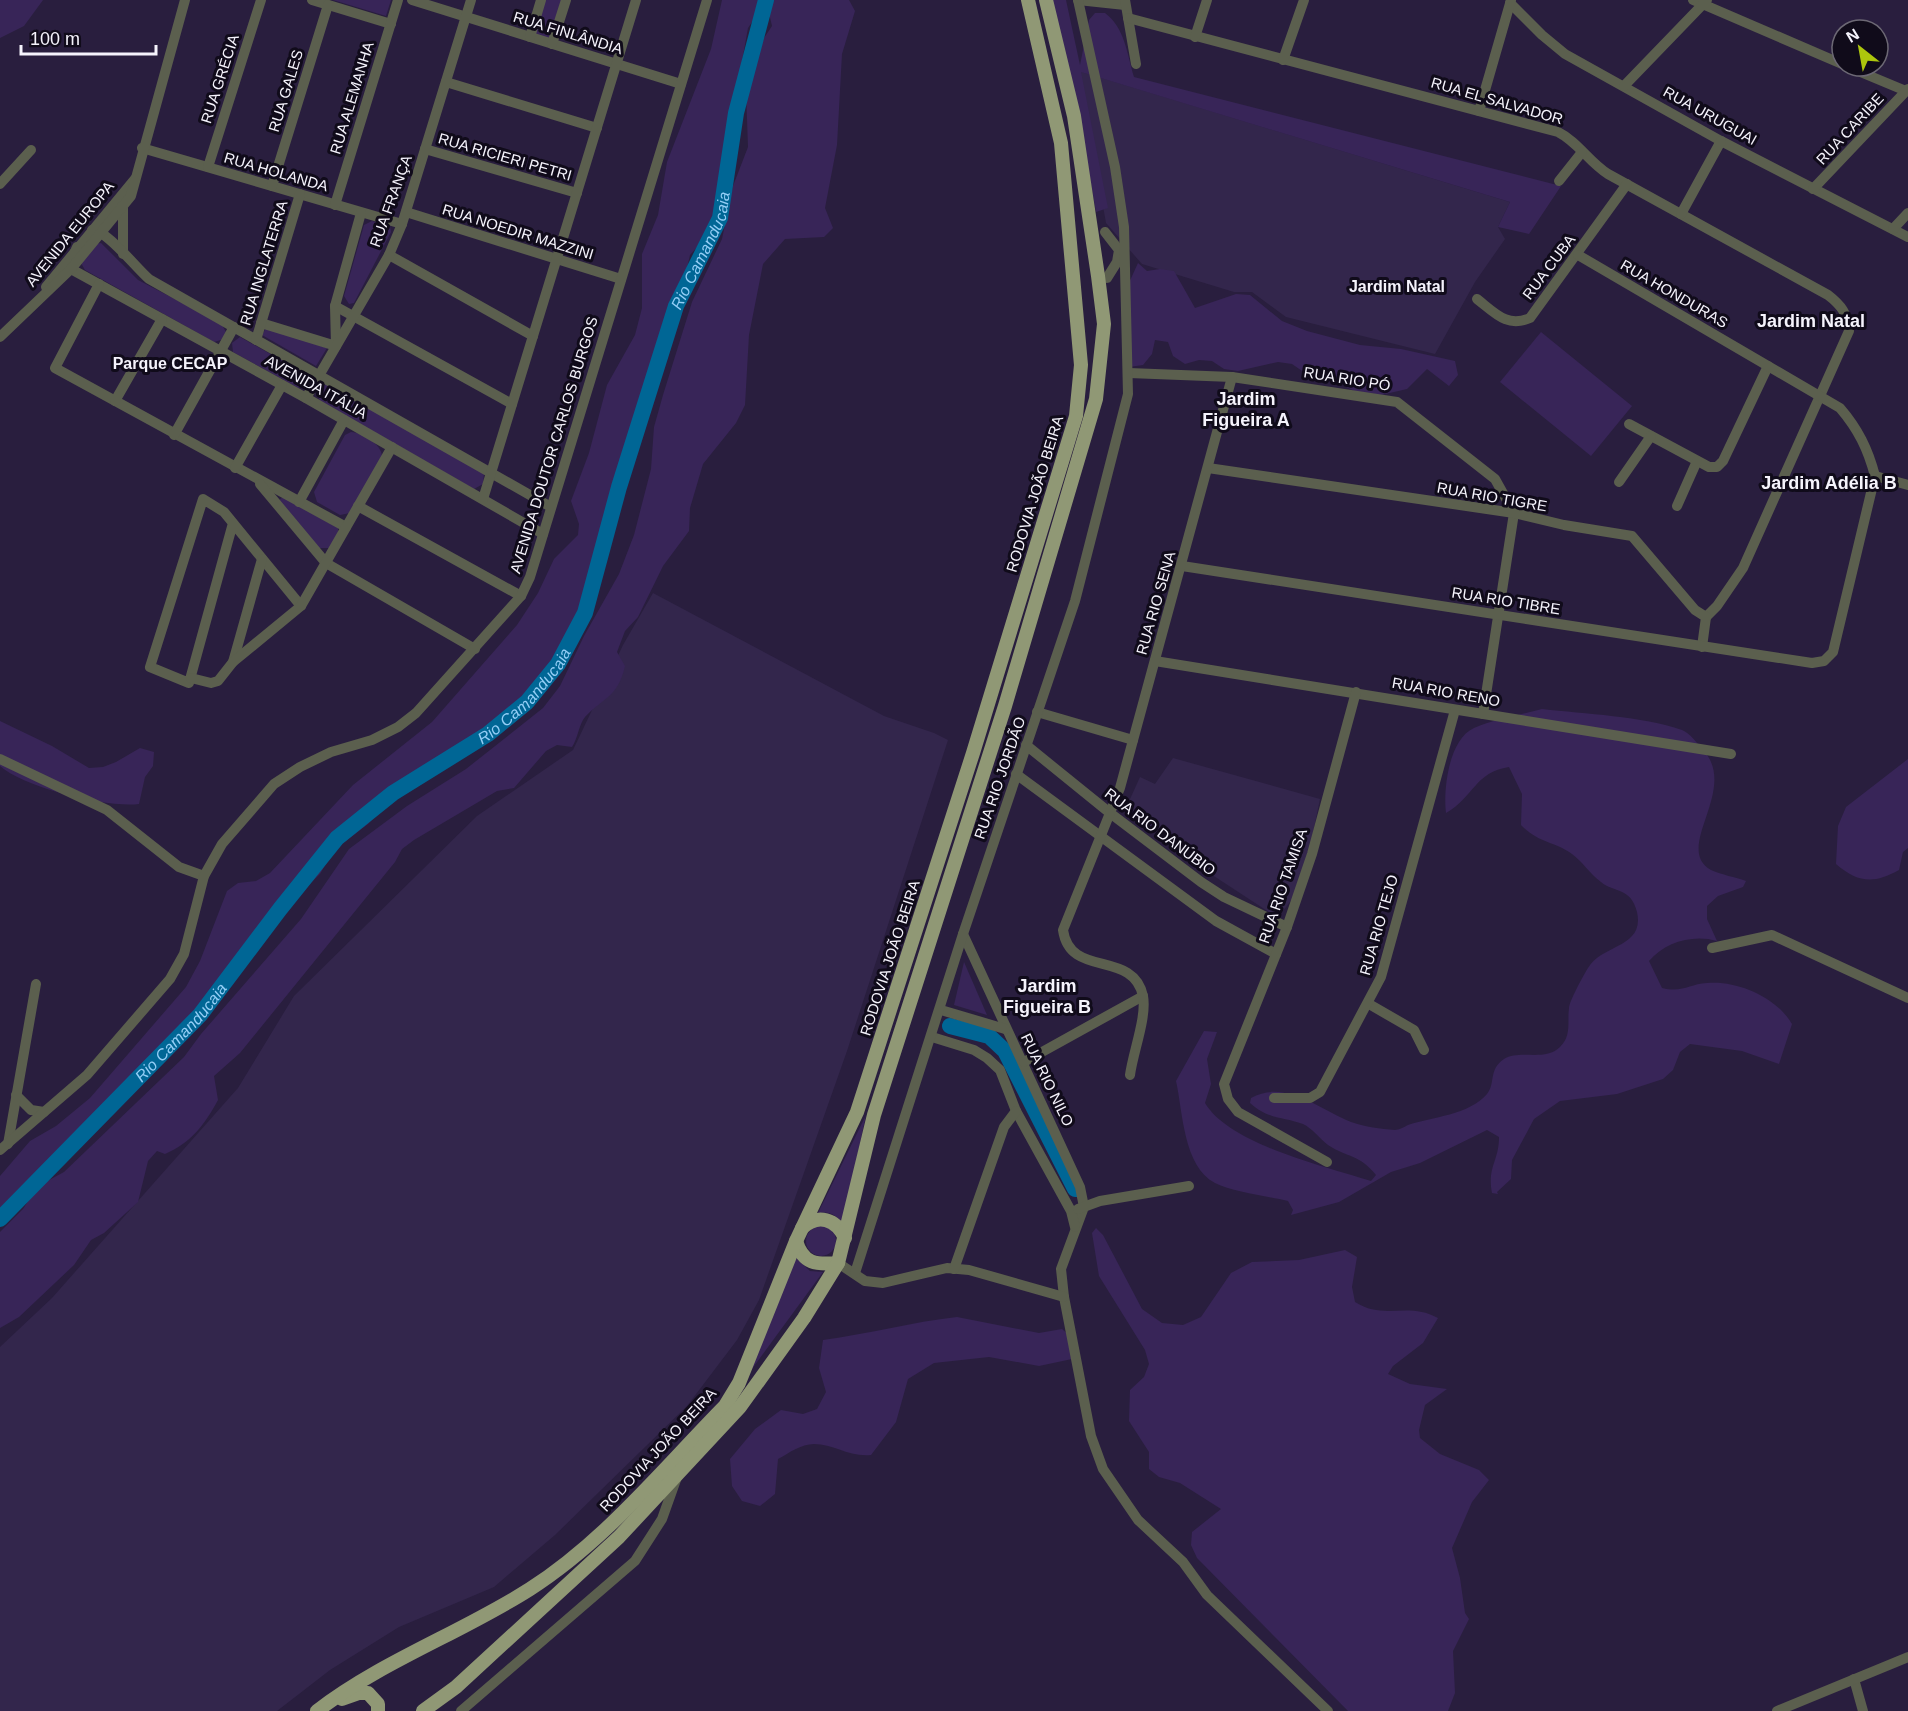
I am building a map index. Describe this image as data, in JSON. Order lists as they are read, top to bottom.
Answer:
{
  "streets": {
    "main road": ["RODOVIA JOÃO BEIRA"],
    "street": [
      "RUA FINLÂNDIA",
      "RUA GRÉCIA",
      "RUA GALES",
      "RUA ALEMANHA",
      "RUA EL SALVADOR",
      "RUA URUGUAI",
      "RUA CARIBE",
      "RUA RICIERI PETRI",
      "RUA HOLANDA",
      "RUA FRANÇA",
      "RUA NOEDIR MAZZINI",
      "AVENIDA EUROPA",
      "RUA INGLATERRA",
      "RUA CUBA",
      "RUA HONDURAS",
      "RUA RIO PÓ",
      "AVENIDA ITÁLIA",
      "AVENIDA DOUTOR CARLOS BURGOS",
      "RUA RIO TIGRE",
      "RUA RIO TIBRE",
      "RUA RIO SENA",
      "RUA RIO RENO",
      "RUA RIO JORDÃO",
      "RUA RIO DANÚBIO",
      "RUA RIO TAMISA",
      "RUA RIO TEJO",
      "RUA RIO NILO"
    ]
  },
  "crossings": [
    ["RUA FINLÂNDIA", "RUA FRANÇA"],
    ["RUA FINLÂNDIA", "AVENIDA DOUTOR CARLOS BURGOS"],
    ["RUA GRÉCIA", "RUA HOLANDA"],
    ["RUA GALES", "RUA HOLANDA"],
    ["RUA ALEMANHA", "RUA HOLANDA"],
    ["RUA EL SALVADOR", "RUA CUBA"],
    ["RUA EL SALVADOR", "RUA HONDURAS"],
    ["RUA URUGUAI", "RUA CARIBE"],
    ["RUA RICIERI PETRI", "RUA FRANÇA"],
    ["RUA HOLANDA", "RUA FRANÇA"],
    ["RUA HOLANDA", "AVENIDA EUROPA"],
    ["RUA HOLANDA", "RUA INGLATERRA"],
    ["RUA FRANÇA", "RUA NOEDIR MAZZINI"],
    ["RUA FRANÇA", "AVENIDA ITÁLIA"],
    ["RUA NOEDIR MAZZINI", "AVENIDA DOUTOR CARLOS BURGOS"],
    ["AVENIDA EUROPA", "AVENIDA ITÁLIA"],
    ["RUA INGLATERRA", "AVENIDA ITÁLIA"],
    ["RUA CUBA", "RUA HONDURAS"],
    ["RUA HONDURAS", "RUA RIO TIBRE"],
    ["RUA RIO PÓ", "RUA RIO TIGRE"],
    ["RUA RIO PÓ", "RUA RIO SENA"],
    ["RUA RIO PÓ", "RUA RIO JORDÃO"],
    ["AVENIDA ITÁLIA", "AVENIDA DOUTOR CARLOS BURGOS"],
    ["RUA RIO TIGRE", "RUA RIO SENA"],
    ["RUA RIO TIBRE", "RUA RIO SENA"],
    ["RUA RIO SENA", "RUA RIO RENO"],
    ["RUA RIO SENA", "RUA RIO DANÚBIO"],
    ["RUA RIO RENO", "RUA RIO TAMISA"],
    ["RUA RIO RENO", "RUA RIO TEJO"],
    ["RUA RIO JORDÃO", "RUA RIO DANÚBIO"],
    ["RUA RIO JORDÃO", "RUA RIO NILO"],
    ["RUA RIO DANÚBIO", "RUA RIO TAMISA"]
  ],
  "districts": [
    "Jardim Natal",
    "Jardim Natal",
    "Parque CECAP",
    "Jardim Figueira A",
    "Jardim Adélia B",
    "Jardim Figueira B"
  ],
  "water": ["Rio Camanducaia"],
  "scale_bar": "100 m",
  "north": "top left"
}
